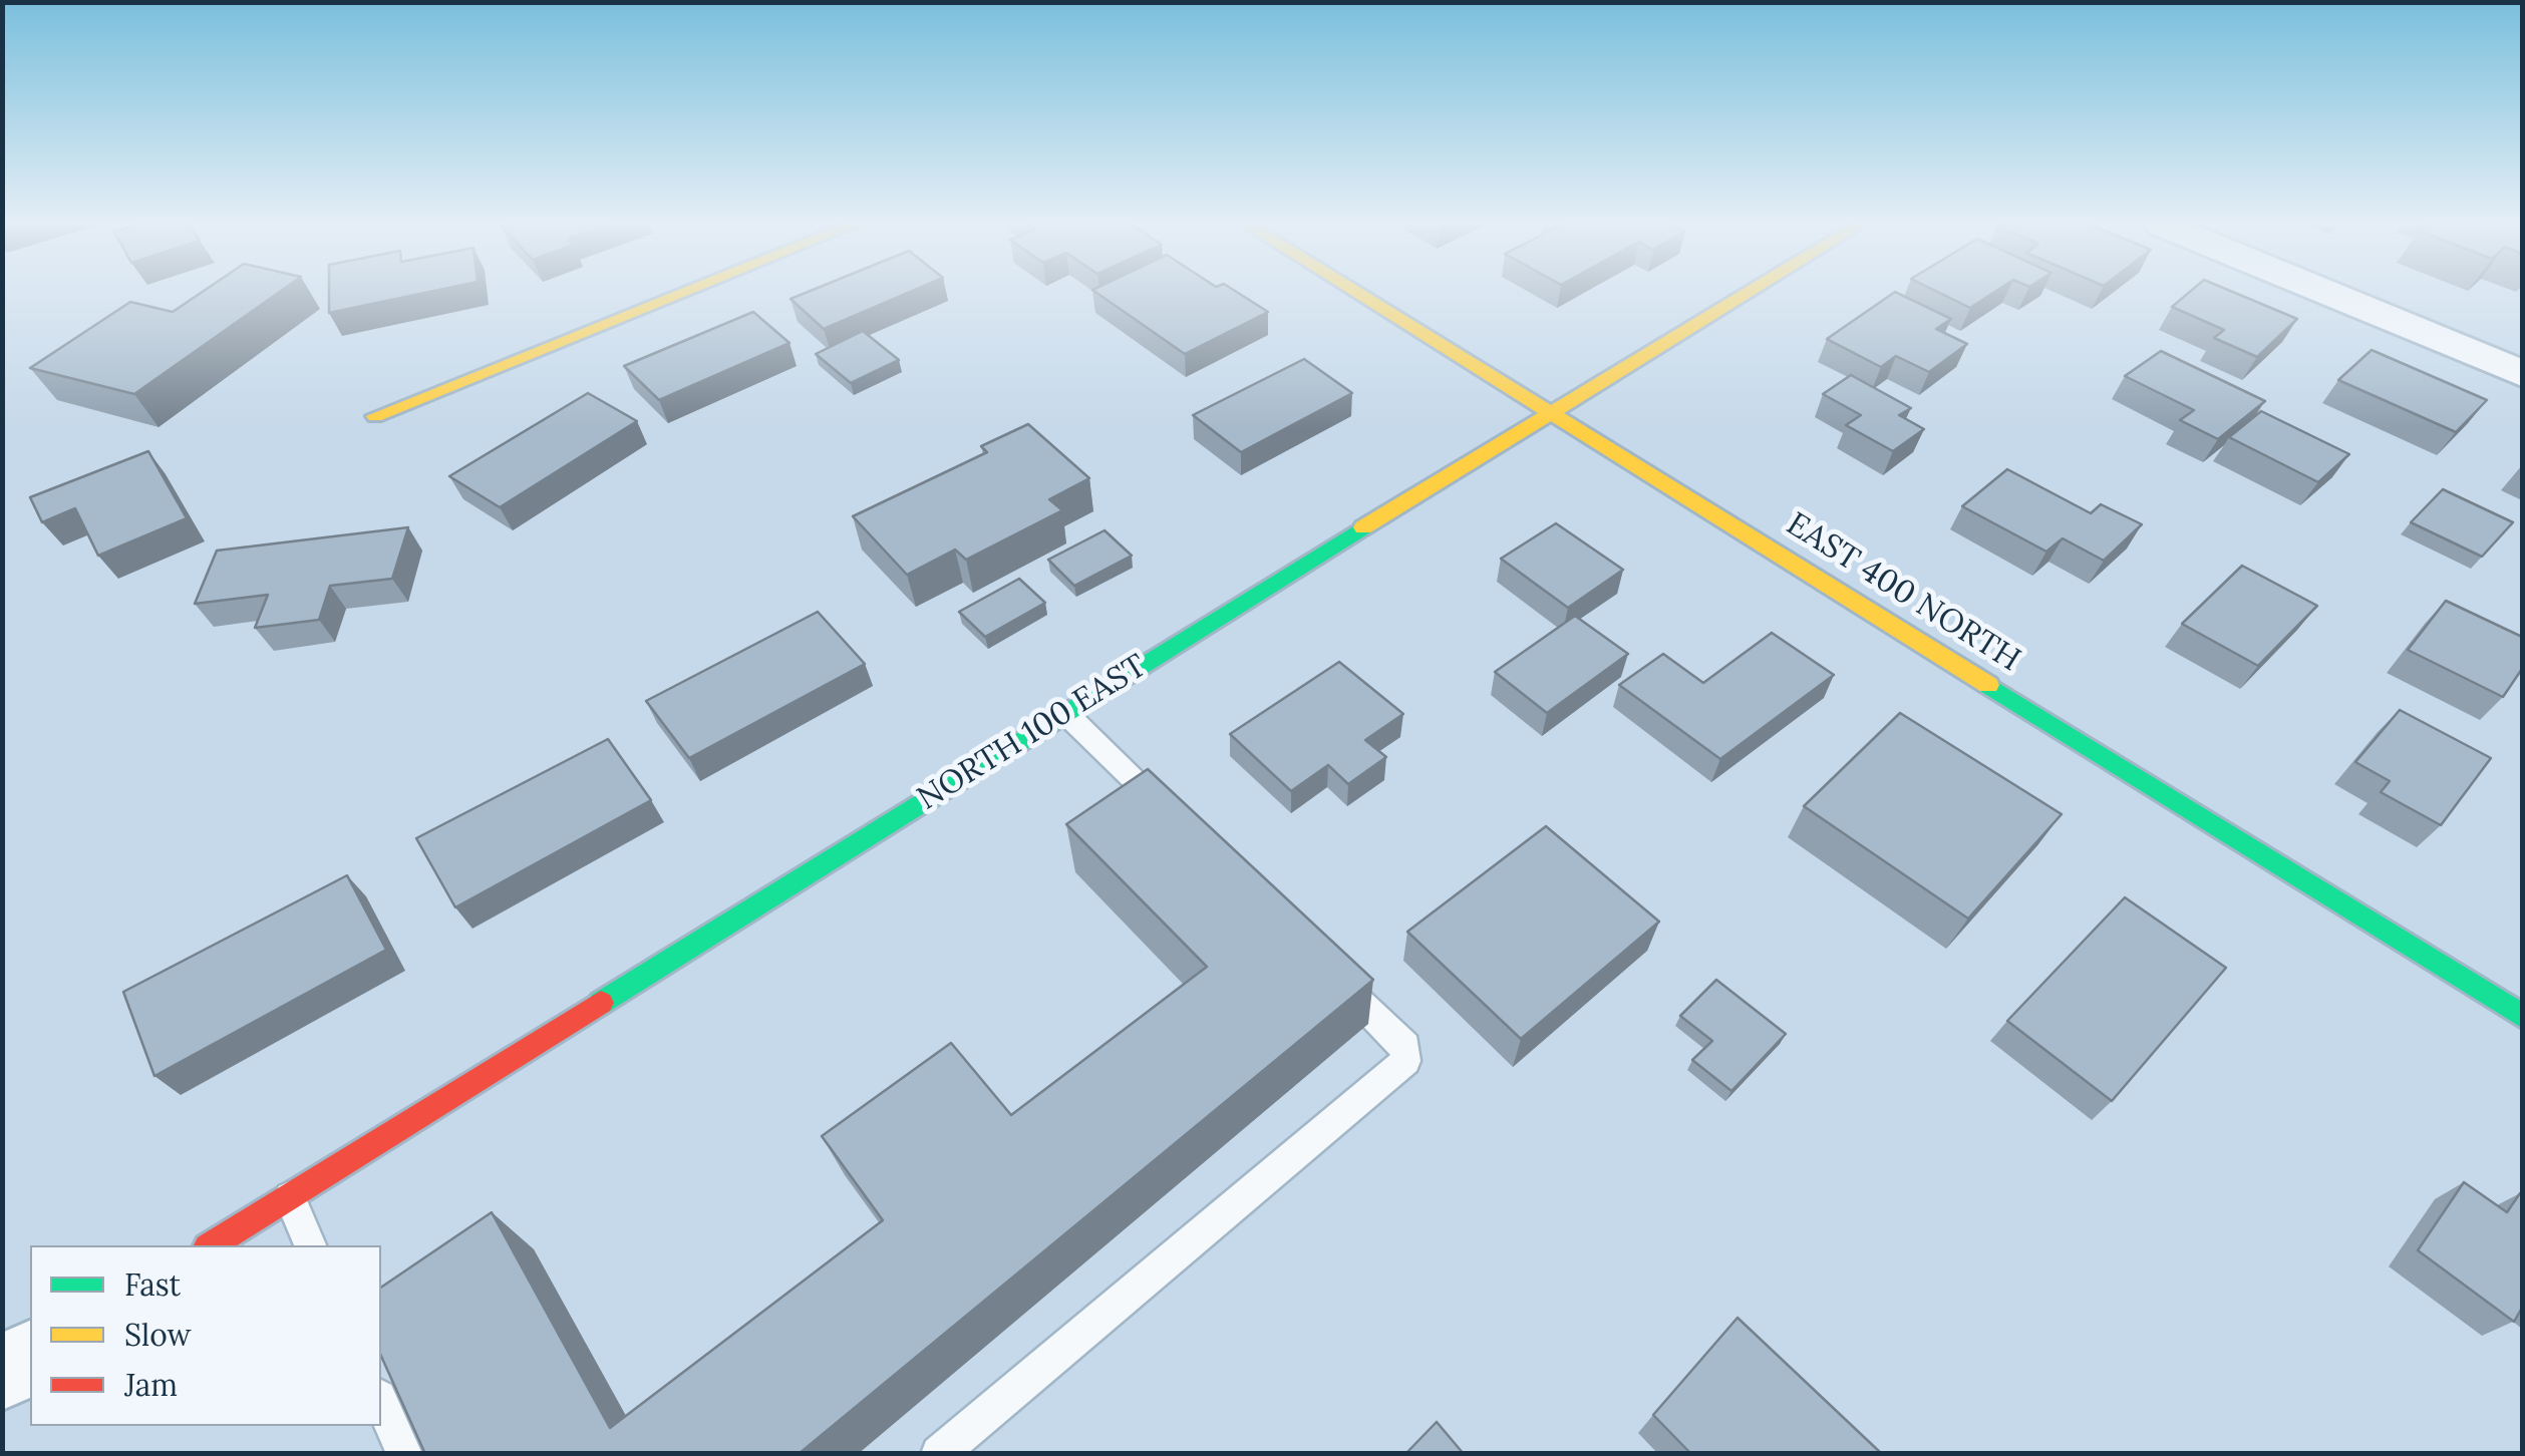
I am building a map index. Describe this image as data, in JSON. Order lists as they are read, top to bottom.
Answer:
{
  "streets": {
    "street": ["EAST 400 NORTH", "NORTH 100 EAST"]
  },
  "crossings": [
    ["EAST 400 NORTH", "NORTH 100 EAST"]
  ],
  "legend": ["Fast", "Slow", "Jam"]
}
